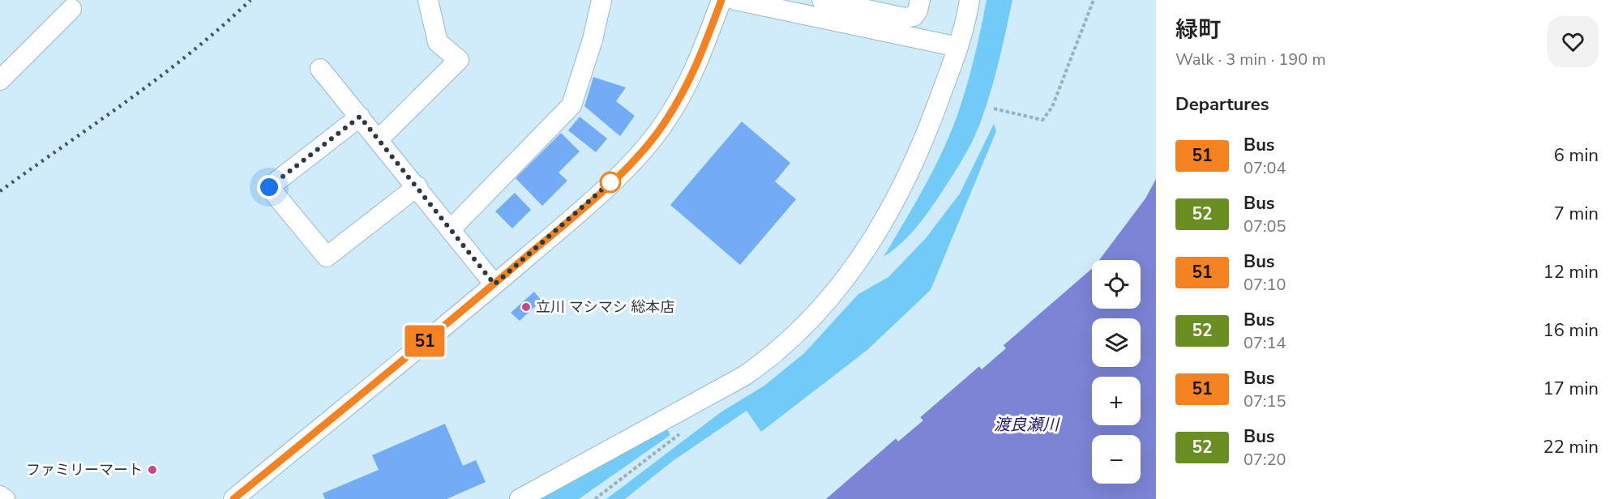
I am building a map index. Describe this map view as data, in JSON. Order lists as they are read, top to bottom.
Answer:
{
  "water": ["渡良瀬川"],
  "places": ["立川 マシマシ 総本店", "ファミリーマート"],
  "lines": ["bus line 51"],
  "page": {
    "on_map": "51",
    "heading": [
      ["緑町", "Walk · 3 min · 190 m"],
      "Departures"
    ],
    "list": [
      {
        "mark": "51",
        "name": "Bus",
        "note": "07:04",
        "value": "6 min"
      },
      {
        "mark": "52",
        "name": "Bus",
        "note": "07:05",
        "value": "7 min"
      },
      {
        "mark": "51",
        "name": "Bus",
        "note": "07:10",
        "value": "12 min"
      },
      {
        "mark": "52",
        "name": "Bus",
        "note": "07:14",
        "value": "16 min"
      },
      {
        "mark": "51",
        "name": "Bus",
        "note": "07:15",
        "value": "17 min"
      },
      {
        "mark": "52",
        "name": "Bus",
        "note": "07:20",
        "value": "22 min"
      }
    ],
    "map_buttons": ["+", "−"]
  }
}
